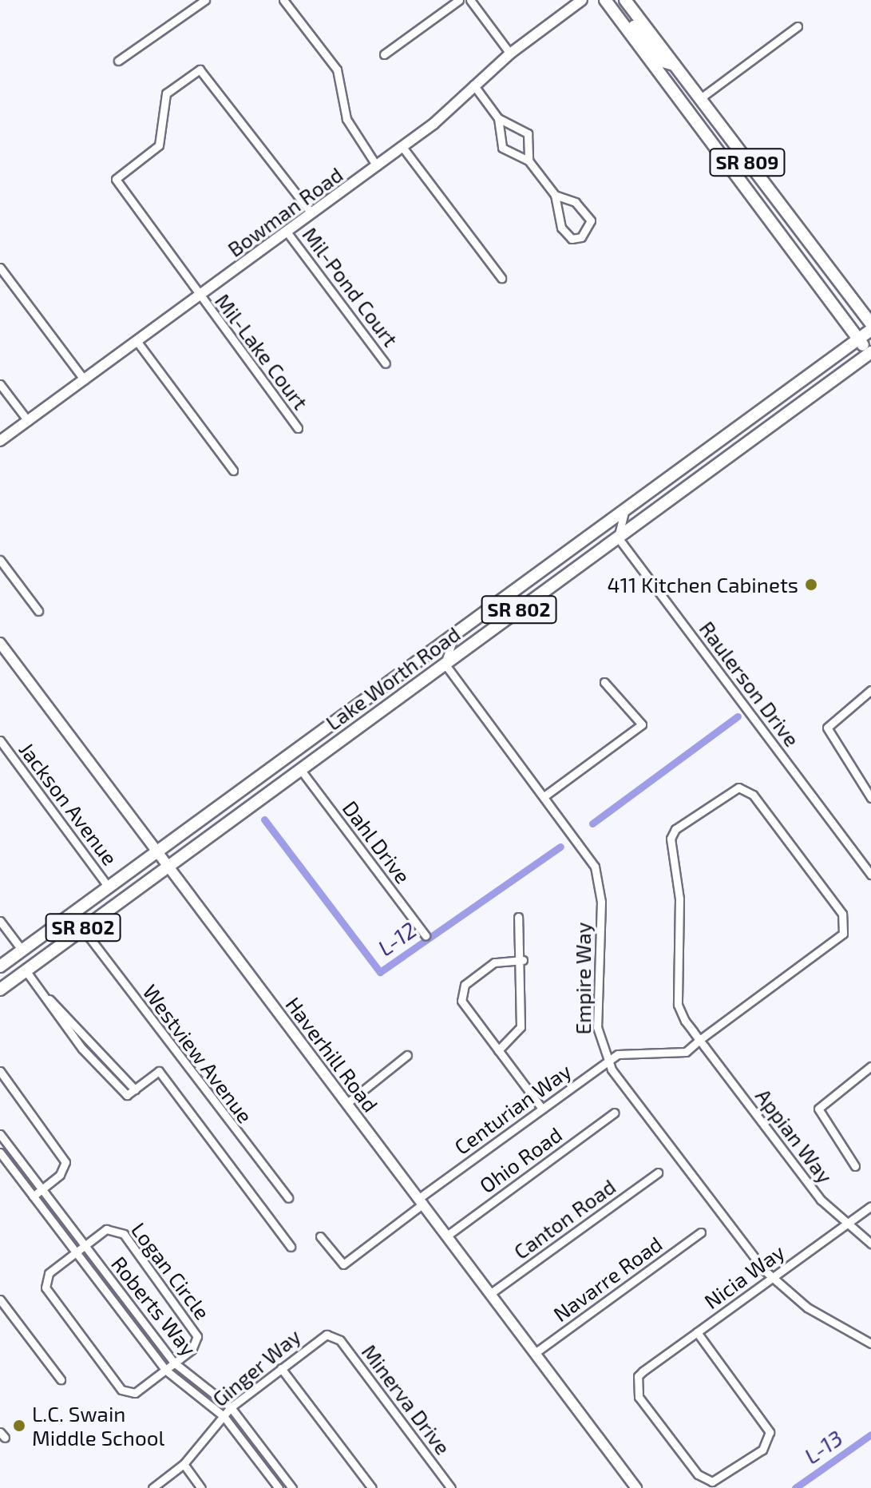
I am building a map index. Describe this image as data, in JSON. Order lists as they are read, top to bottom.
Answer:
{
  "streets": {
    "main road": ["SR 809", "SR 802", "Lake Worth Road"],
    "street": [
      "Bowman Road",
      "Mil-Pond Court",
      "Mil-Lake Court",
      "Raulerson Drive",
      "Jackson Avenue",
      "Dahl Drive",
      "Empire Way",
      "Westview Avenue",
      "Haverhill Road",
      "Centurian Way",
      "Appian Way",
      "Ohio Road",
      "Canton Road",
      "Logan Circle",
      "Nicia Way",
      "Navarre Road",
      "Roberts Way",
      "Ginger Way",
      "Minerva Drive"
    ]
  },
  "crossings": [
    ["SR 809", "Lake Worth Road"],
    ["Bowman Road", "Mil-Pond Court"],
    ["Bowman Road", "Mil-Lake Court"],
    ["Lake Worth Road", "Raulerson Drive"],
    ["Lake Worth Road", "Jackson Avenue"],
    ["Lake Worth Road", "Dahl Drive"],
    ["Lake Worth Road", "Empire Way"],
    ["Lake Worth Road", "Westview Avenue"],
    ["Lake Worth Road", "Haverhill Road"],
    ["Empire Way", "Centurian Way"],
    ["Empire Way", "Nicia Way"],
    ["Haverhill Road", "Centurian Way"],
    ["Haverhill Road", "Ohio Road"],
    ["Haverhill Road", "Canton Road"],
    ["Haverhill Road", "Navarre Road"],
    ["Centurian Way", "Appian Way"],
    ["Appian Way", "Nicia Way"],
    ["Logan Circle", "Roberts Way"],
    ["Roberts Way", "Ginger Way"],
    ["Ginger Way", "Minerva Drive"]
  ],
  "water": ["L-12", "L-13"],
  "places": ["411 Kitchen Cabinets", "L.C. Swain Middle School"]
}
